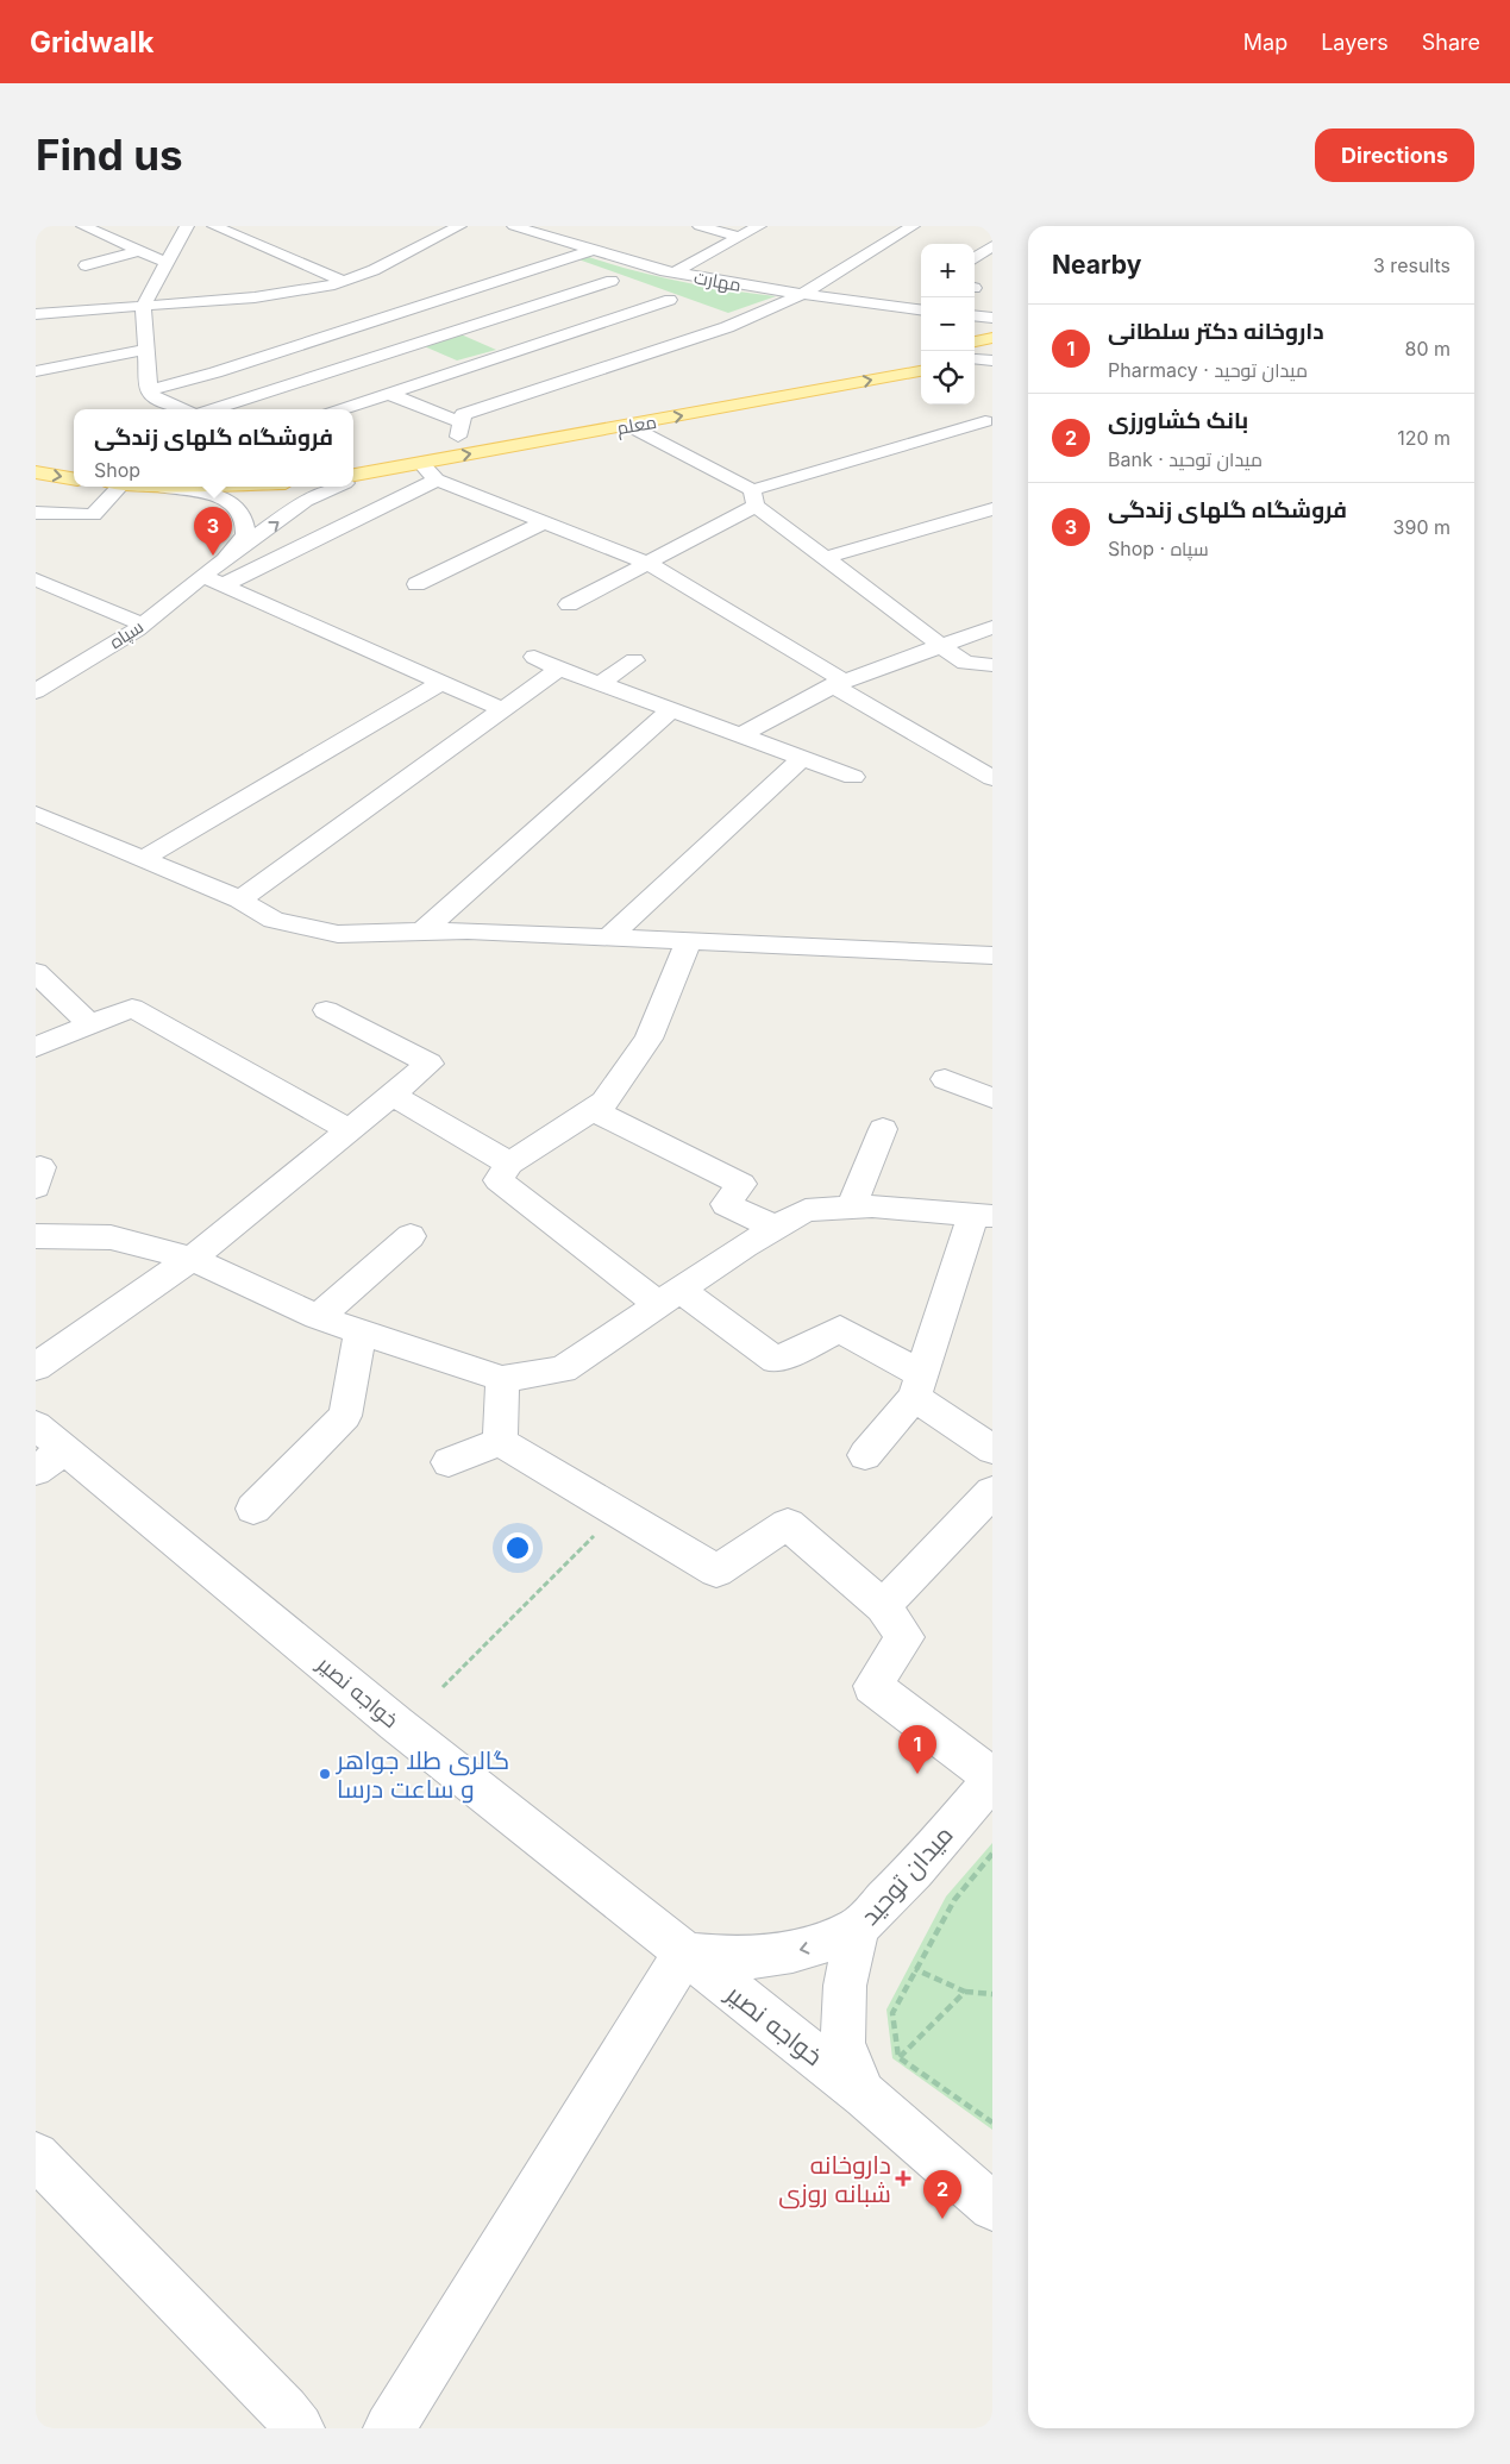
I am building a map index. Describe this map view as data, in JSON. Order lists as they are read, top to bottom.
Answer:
{
  "streets": {
    "main road": ["معلم"],
    "street": [
      "مهارت",
      "سپاه",
      "خواجه نصیر",
      "میدان توحید"
    ]
  },
  "crossings": [
    ["خواجه نصیر", "میدان توحید"]
  ],
  "one_way": ["معلم"],
  "places": {
    "other": ["گالری طلا جواهر و ساعت درسا"],
    "health": ["داروخانه شبانه روزی"]
  },
  "page": {
    "header": "Gridwalk",
    "nav": ["Map", "Layers", "Share"],
    "buttons": "Directions",
    "title": "Find us",
    "heading": ["Nearby", "3 results"],
    "map_buttons": ["+", "−"],
    "list": [
      {
        "mark": "1",
        "name": "داروخانه دکتر سلطانی",
        "note": "Pharmacy · میدان توحید",
        "value": "80 m"
      },
      {
        "mark": "2",
        "name": "بانک کشاورزی",
        "note": "Bank · میدان توحید",
        "value": "120 m"
      },
      {
        "mark": "3",
        "name": "فروشگاه گلهای زندگی",
        "note": "Shop · سپاه",
        "value": "390 m"
      }
    ],
    "popup": ["فروشگاه گلهای زندگی", "Shop"],
    "pins": ["3", "1", "2"]
  }
}
